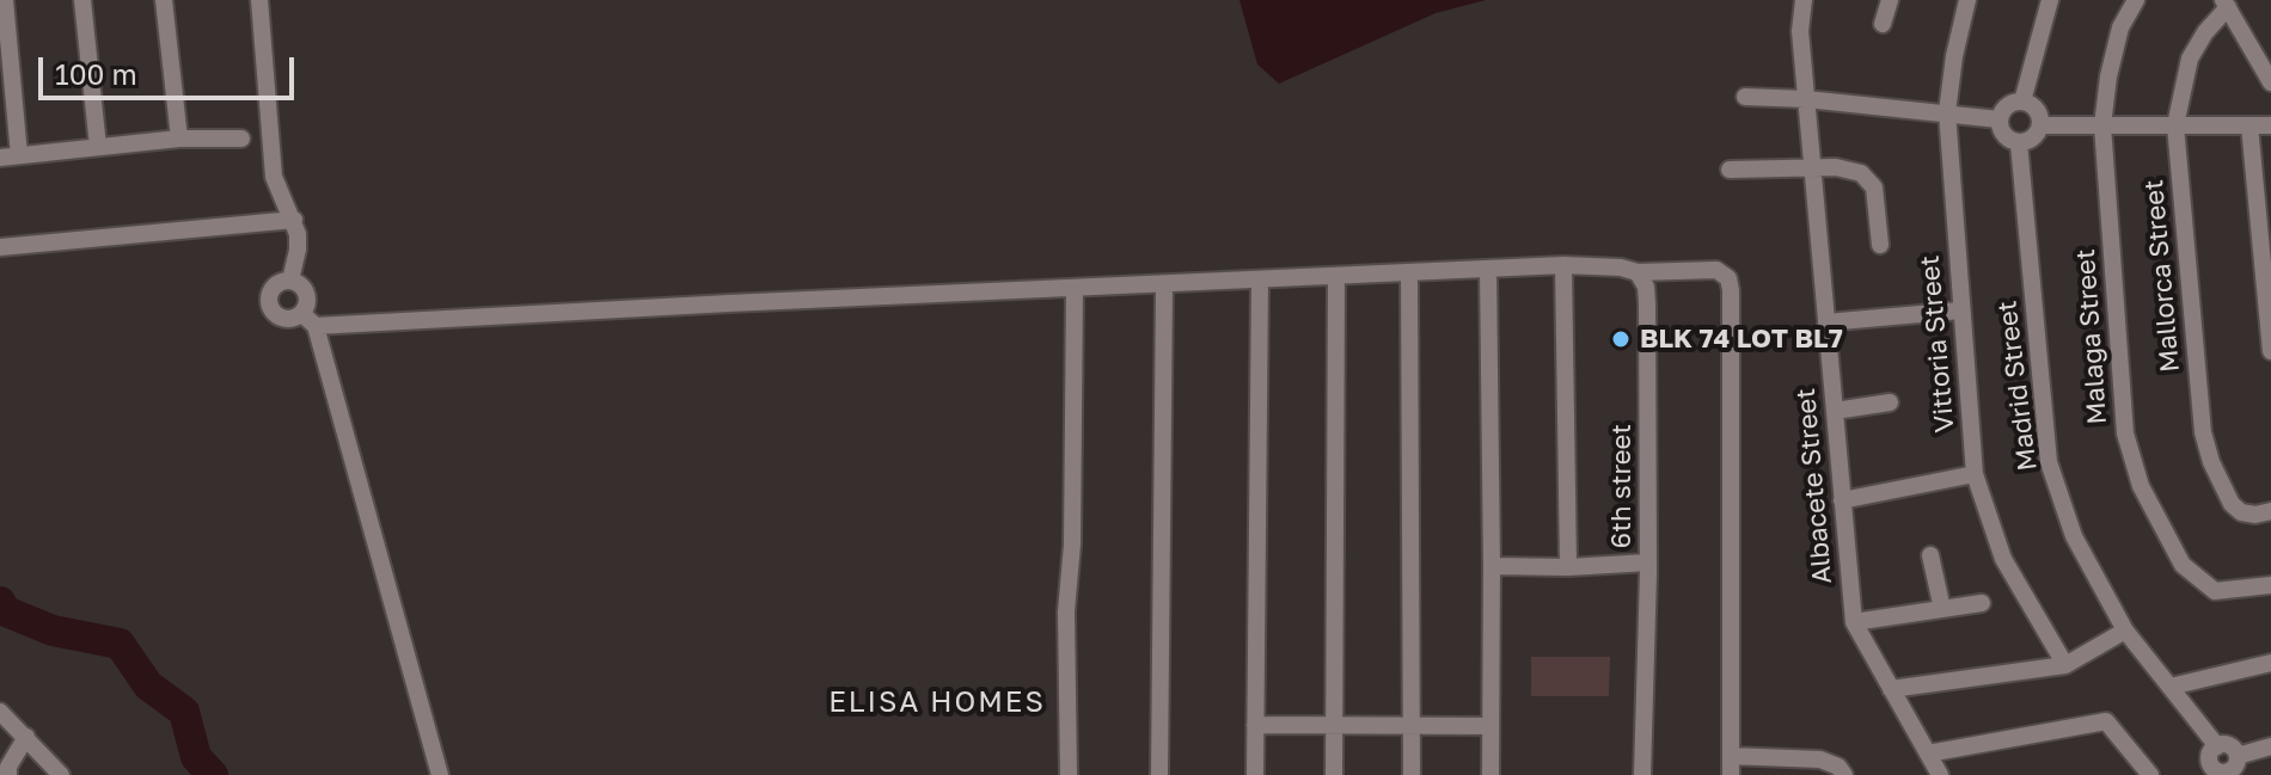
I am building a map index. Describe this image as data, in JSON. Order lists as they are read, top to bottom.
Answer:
{
  "streets": {
    "street": [
      "Mallorca Street",
      "Malaga Street",
      "Vittoria Street",
      "Madrid Street",
      "6th street",
      "Albacete Street"
    ]
  },
  "districts": ["ELISA HOMES"],
  "places": ["BLK 74 LOT BL7"],
  "scale_bar": "100 m"
}
